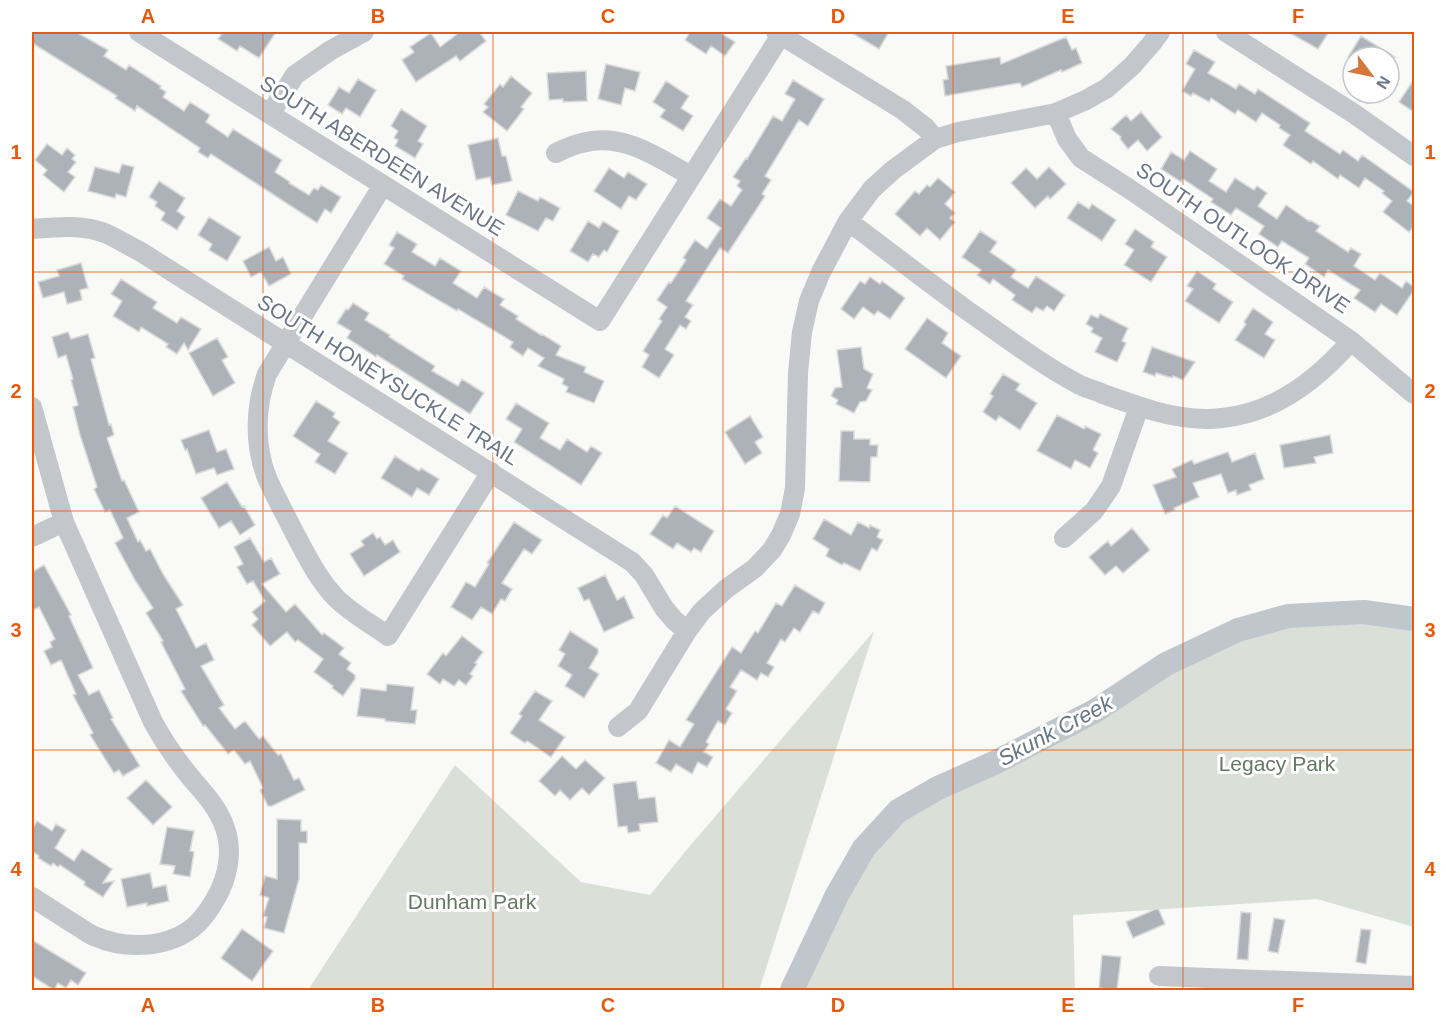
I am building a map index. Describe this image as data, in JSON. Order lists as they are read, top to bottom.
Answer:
{
  "streets": {
    "street": ["SOUTH ABERDEEN AVENUE", "SOUTH OUTLOOK DRIVE", "SOUTH HONEYSUCKLE TRAIL"]
  },
  "water": ["Skunk Creek"],
  "parks": ["Legacy Park", "Dunham Park"],
  "north": "bottom right",
  "grid": {
    "columns": [
      "A",
      "B",
      "C",
      "D",
      "E",
      "F"
    ],
    "rows": [
      "1",
      "2",
      "3",
      "4"
    ]
  }
}
